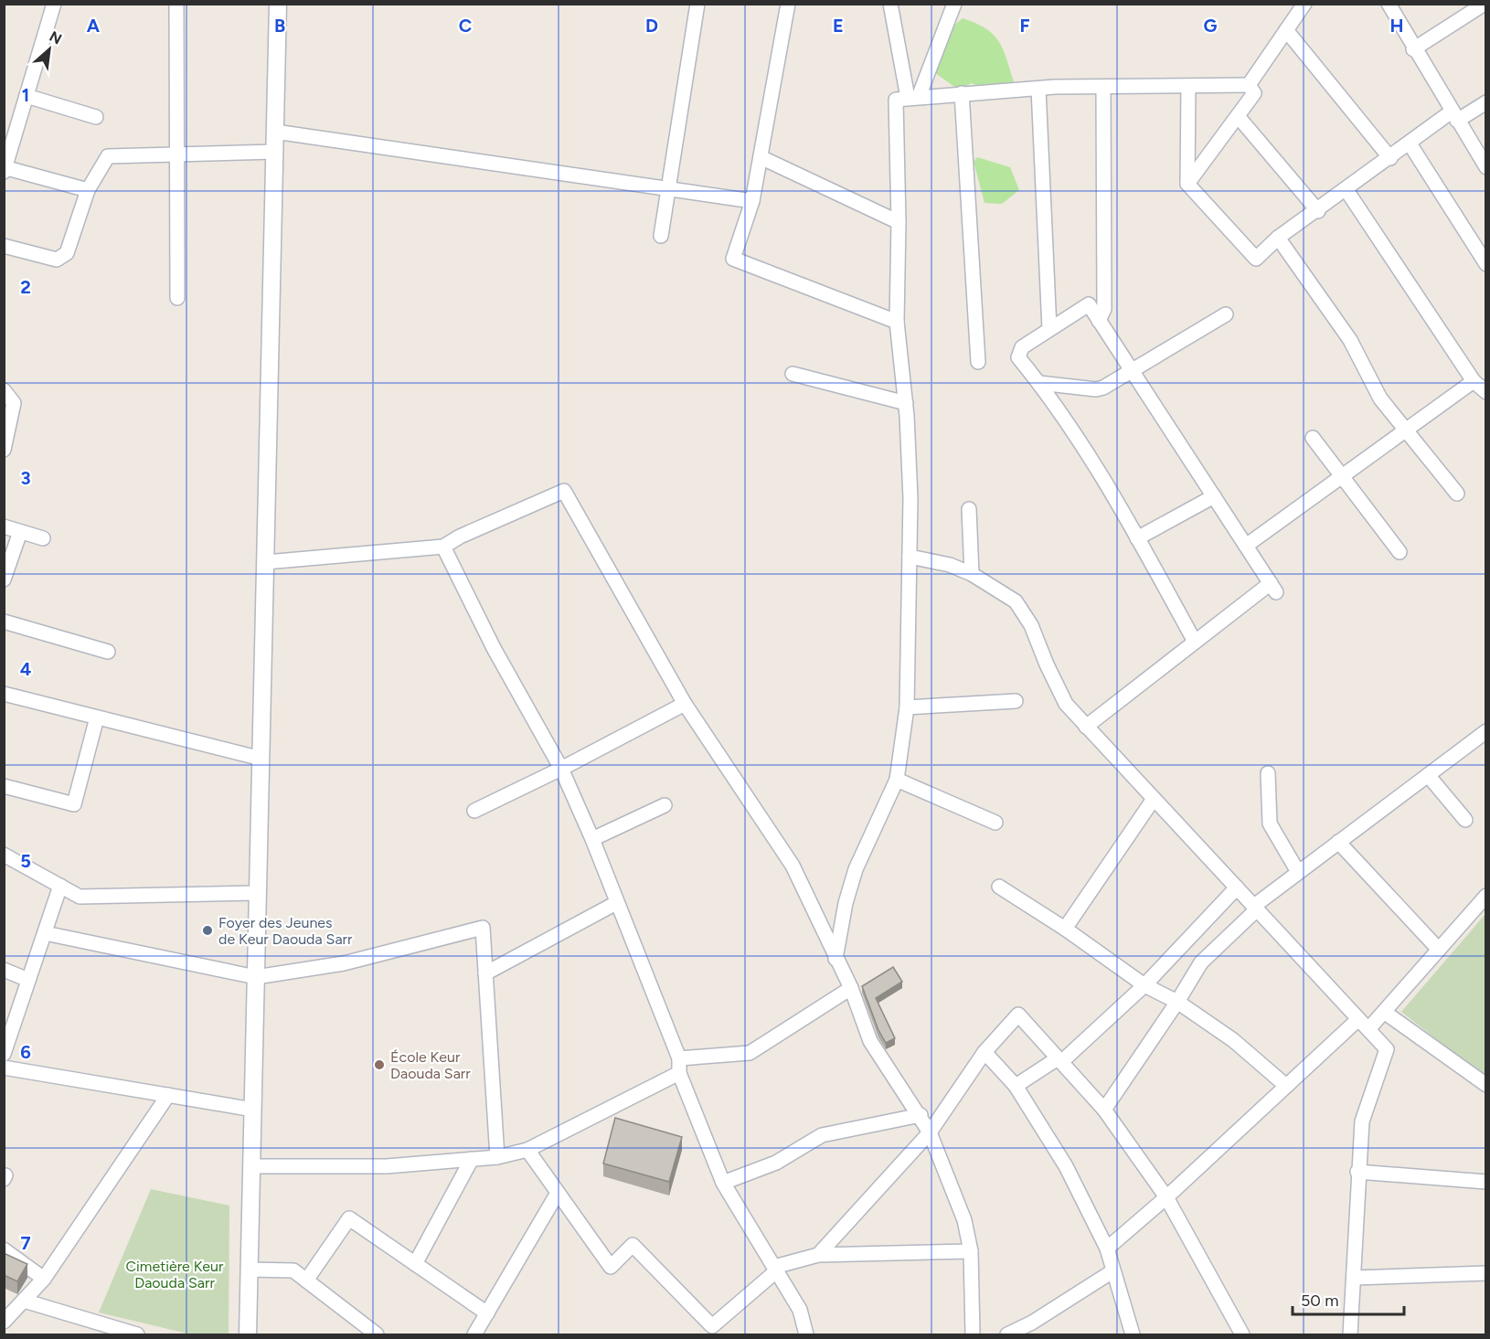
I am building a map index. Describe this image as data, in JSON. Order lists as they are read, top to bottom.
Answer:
{
  "parks": ["Cimetière Keur Daouda Sarr"],
  "places": ["Foyer des Jeunes de Keur Daouda Sarr", "École Keur Daouda Sarr"],
  "scale_bar": "50 m",
  "north": "top right",
  "grid": {
    "columns": [
      "A",
      "B",
      "C",
      "D",
      "E",
      "F",
      "G",
      "H"
    ],
    "rows": [
      "1",
      "2",
      "3",
      "4",
      "5",
      "6",
      "7"
    ]
  }
}
